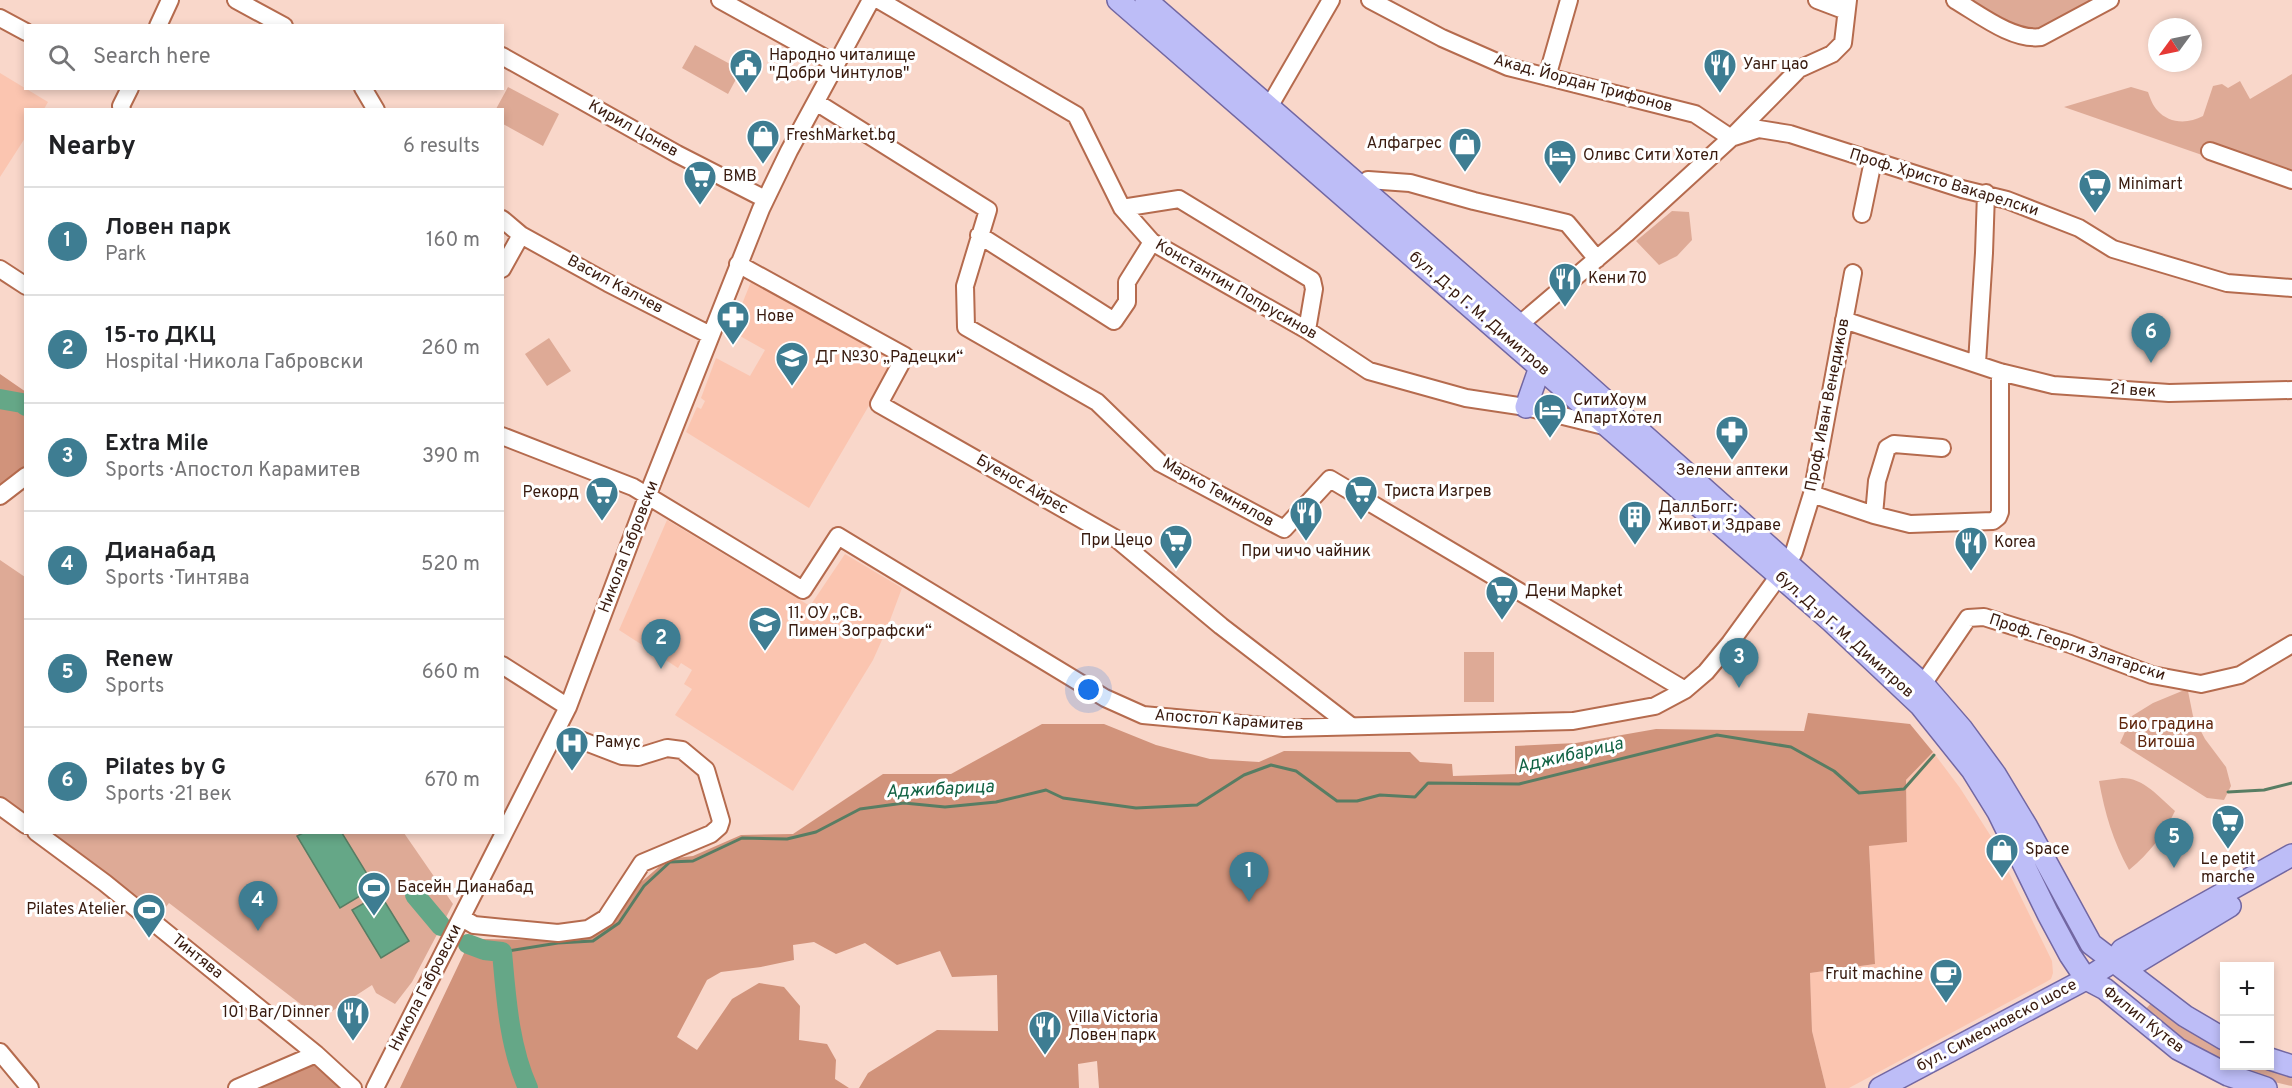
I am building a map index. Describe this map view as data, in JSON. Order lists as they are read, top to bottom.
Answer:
{
  "streets": {
    "main road": ["бул. Д-р Г. М. Димитров", "Филип Кутев", "бул. Симеоновско шосе"],
    "street": [
      "Акад. Йордан Трифонов",
      "Кирил Цонев",
      "Проф. Христо Вакарелски",
      "Васил Калчев",
      "Константин Попрусинов",
      "21 век",
      "Проф. Иван Венедиков",
      "Буенос Айрес",
      "Марко Темнялов",
      "Никола Габровски",
      "Проф. Георги Златарски",
      "Апостол Карамитев",
      "Тинтява"
    ]
  },
  "crossings": [
    ["Акад. Йордан Трифонов", "Проф. Христо Вакарелски"],
    ["Кирил Цонев", "Никола Габровски"],
    ["Проф. Христо Вакарелски", "бул. Д-р Г. М. Димитров"],
    ["Васил Калчев", "Никола Габровски"],
    ["Константин Попрусинов", "бул. Д-р Г. М. Димитров"],
    ["бул. Д-р Г. М. Димитров", "Проф. Иван Венедиков"],
    ["бул. Д-р Г. М. Димитров", "Проф. Георги Златарски"],
    ["бул. Д-р Г. М. Димитров", "Апостол Карамитев"],
    ["бул. Д-р Г. М. Димитров", "Филип Кутев"],
    ["бул. Д-р Г. М. Димитров", "бул. Симеоновско шосе"],
    ["21 век", "Проф. Иван Венедиков"],
    ["Проф. Иван Венедиков", "Апостол Карамитев"],
    ["Буенос Айрес", "Никола Габровски"],
    ["Буенос Айрес", "Апостол Карамитев"],
    ["Марко Темнялов", "Никола Габровски"],
    ["Марко Темнялов", "Апостол Карамитев"],
    ["Никола Габровски", "Апостол Карамитев"],
    ["Филип Кутев", "бул. Симеоновско шосе"]
  ],
  "water": ["Аджибарица"],
  "parks": ["Био градина Витоша"],
  "places": {
    "public building": ["Народно читалище \"Добри Чинтулов\""],
    "restaurant": [
      "Уанг цао",
      "Кени 70",
      "При чичо чайник",
      "Korea",
      "101 Bar/Dinner",
      "Villa Victoria Ловен парк"
    ],
    "shop": ["FreshMarket.bg", "Алфагрес", "Space"],
    "hotel": ["Оливс Сити Хотел", "СитиХоум АпартХотел"],
    "supermarket": [
      "BMB",
      "Minimart",
      "Триста Изгрев",
      "Рекорд",
      "При Цецо",
      "Дени Mapket",
      "Le petit marche"
    ],
    "pharmacy": ["Нове", "Зелени аптеки"],
    "school or university": ["ДГ №30 „Радецки“", "11. ОУ „Св. Пимен Зографски“"],
    "building": ["ДаллБогг: Живот и Здраве"],
    "hospital": ["Рамус"],
    "sports": ["Басейн Дианабад", "Pilates Atelier"],
    "cafe": ["Fruit machine"]
  },
  "north": "bottom left",
  "page": {
    "search": "Search here",
    "heading": ["Nearby", "6 results"],
    "list": [
      {
        "mark": "1",
        "name": "Ловен парк",
        "note": "Park",
        "value": "160 m"
      },
      {
        "mark": "2",
        "name": "15-то ДКЦ",
        "note": "Hospital · Никола Габровски",
        "value": "260 m"
      },
      {
        "mark": "3",
        "name": "Extra Mile",
        "note": "Sports · Апостол Карамитев",
        "value": "390 m"
      },
      {
        "mark": "4",
        "name": "Дианабад",
        "note": "Sports · Тинтява",
        "value": "520 m"
      },
      {
        "mark": "5",
        "name": "Renew",
        "note": "Sports",
        "value": "660 m"
      },
      {
        "mark": "6",
        "name": "Pilates by G",
        "note": "Sports · 21 век",
        "value": "670 m"
      }
    ],
    "pins": [
      "6",
      "2",
      "3",
      "5",
      "1",
      "4"
    ],
    "map_buttons": ["+", "−"]
  }
}
